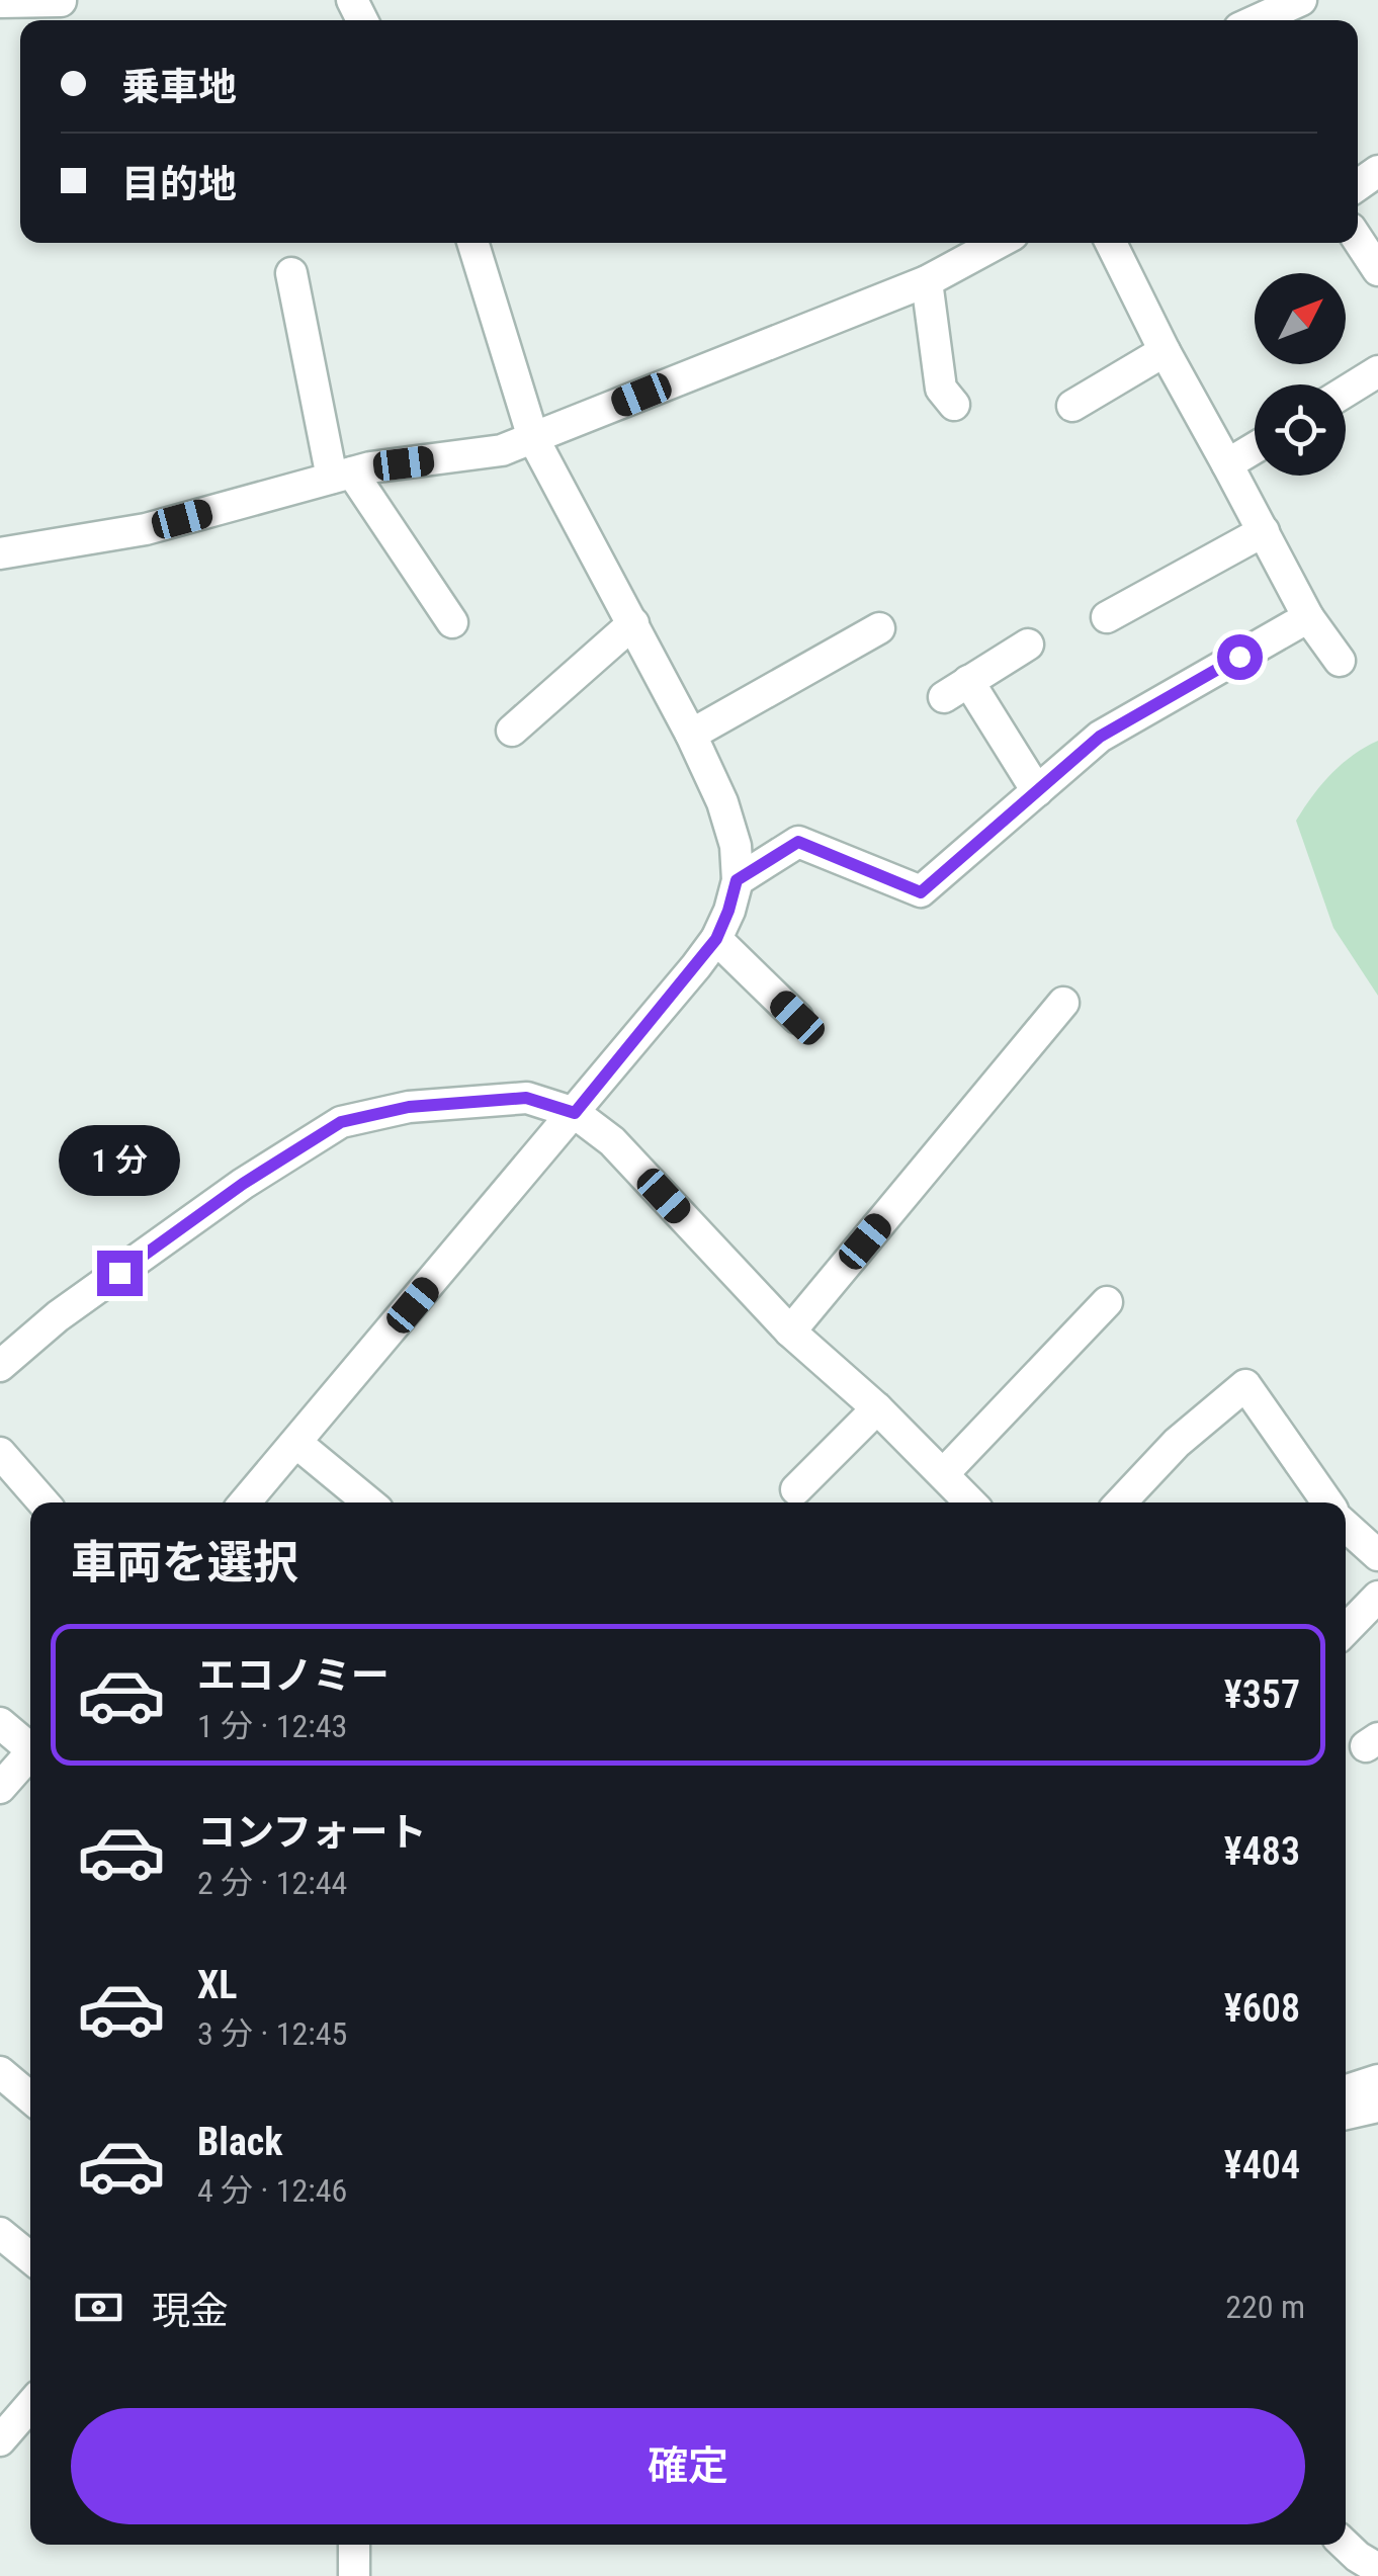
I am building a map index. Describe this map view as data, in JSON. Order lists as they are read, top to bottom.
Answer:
{
  "north": "top right",
  "page": {
    "banner": ["乗車地", "目的地"],
    "bubble": "1 分",
    "heading": "車両を選択",
    "list": [
      {
        "name": "エコノミー",
        "note": "1 分 · 12:43",
        "value": "¥357"
      },
      {
        "name": "コンフォート",
        "note": "2 分 · 12:44",
        "value": "¥483"
      },
      {
        "name": "XL",
        "note": "3 分 · 12:45",
        "value": "¥608"
      },
      {
        "name": "Black",
        "note": "4 分 · 12:46",
        "value": "¥404"
      }
    ],
    "pay": ["現金", "220 m"],
    "buttons": "確定"
  }
}
